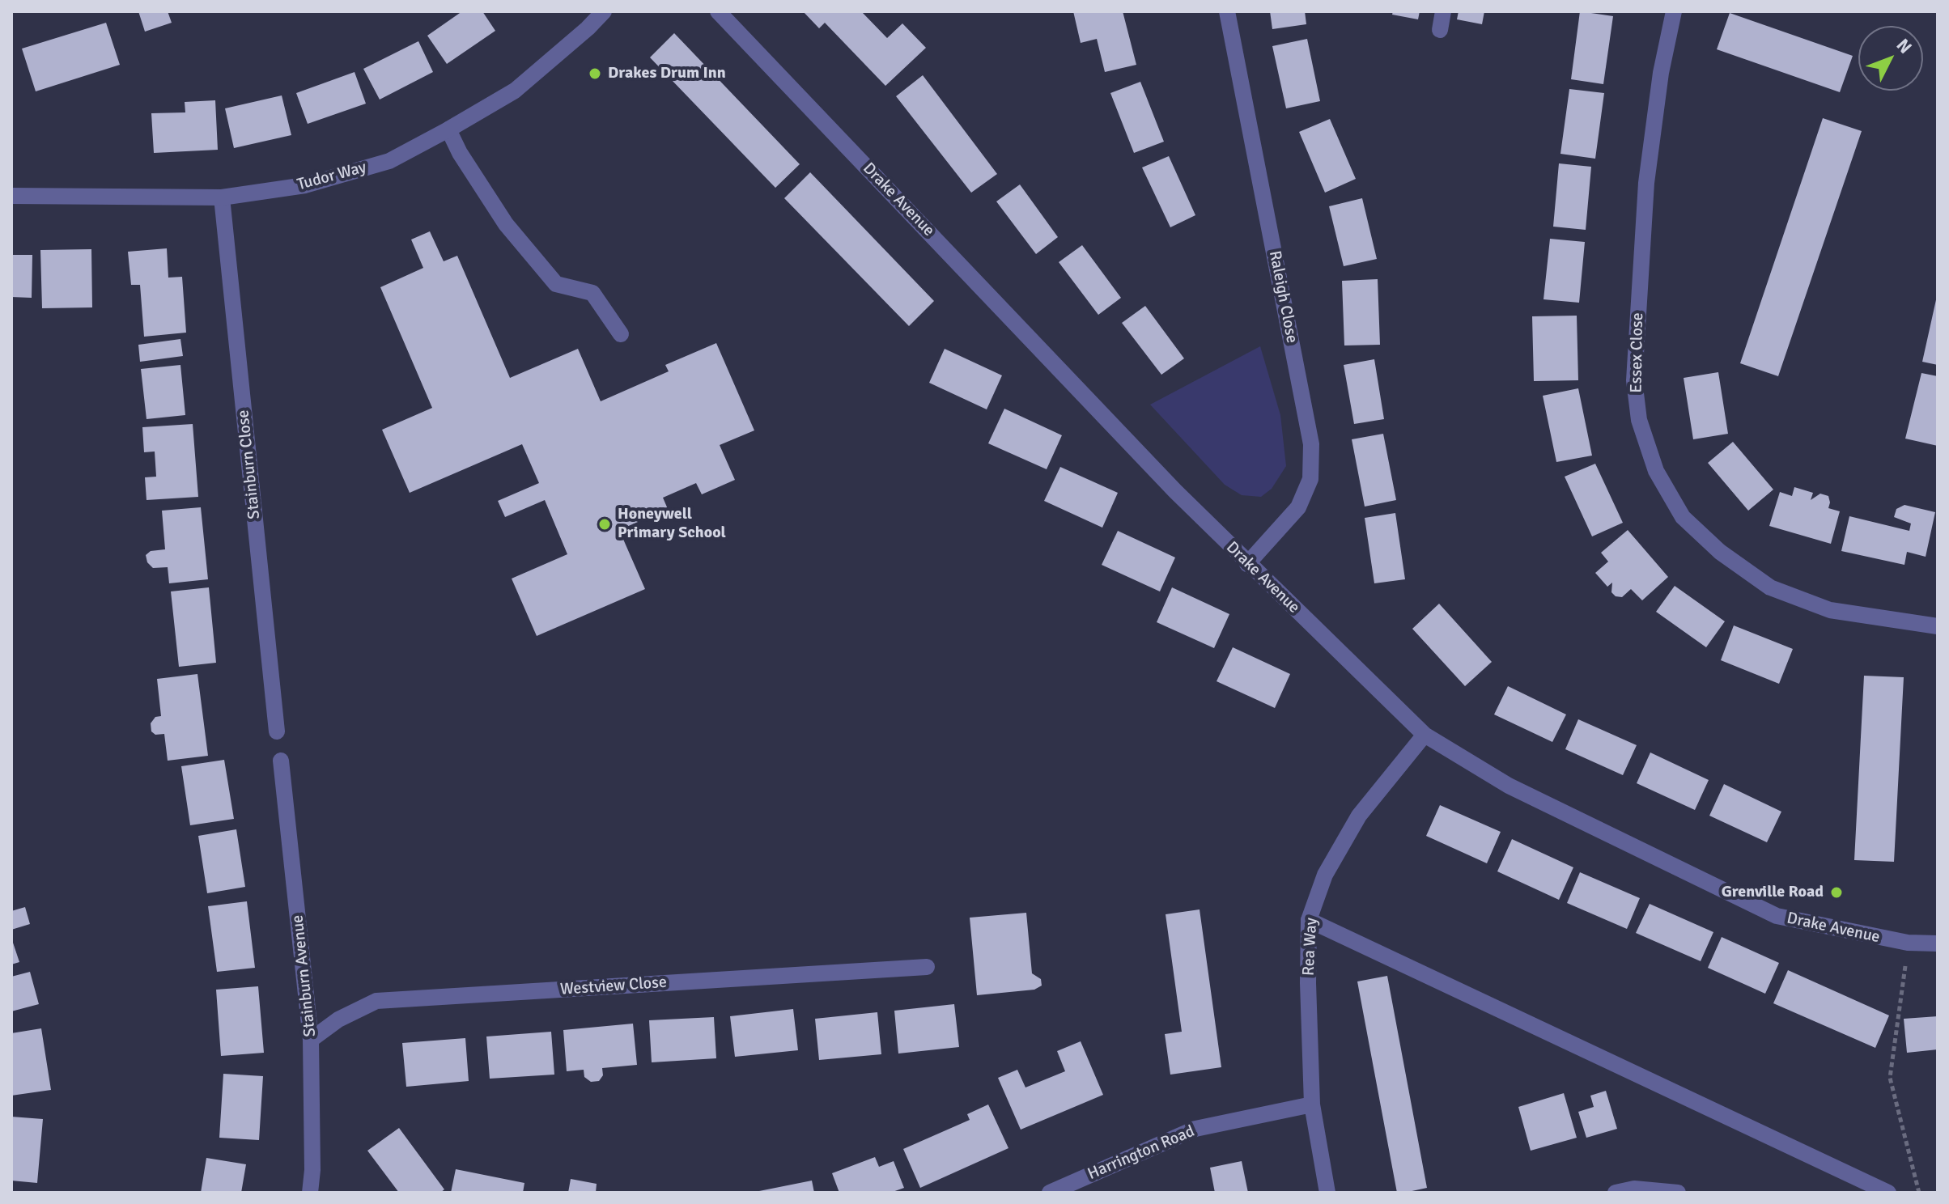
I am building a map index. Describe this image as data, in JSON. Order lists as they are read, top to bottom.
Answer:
{
  "streets": {
    "street": [
      "Tudor Way",
      "Drake Avenue",
      "Raleigh Close",
      "Essex Close",
      "Stainburn Close",
      "Rea Way",
      "Stainburn Avenue",
      "Westview Close",
      "Harrington Road"
    ]
  },
  "crossings": [
    ["Tudor Way", "Stainburn Close"],
    ["Drake Avenue", "Raleigh Close"],
    ["Drake Avenue", "Rea Way"],
    ["Rea Way", "Harrington Road"],
    ["Stainburn Avenue", "Westview Close"]
  ],
  "places": ["Drakes Drum Inn", "Honeywell Primary School", "Grenville Road"],
  "north": "top right"
}
